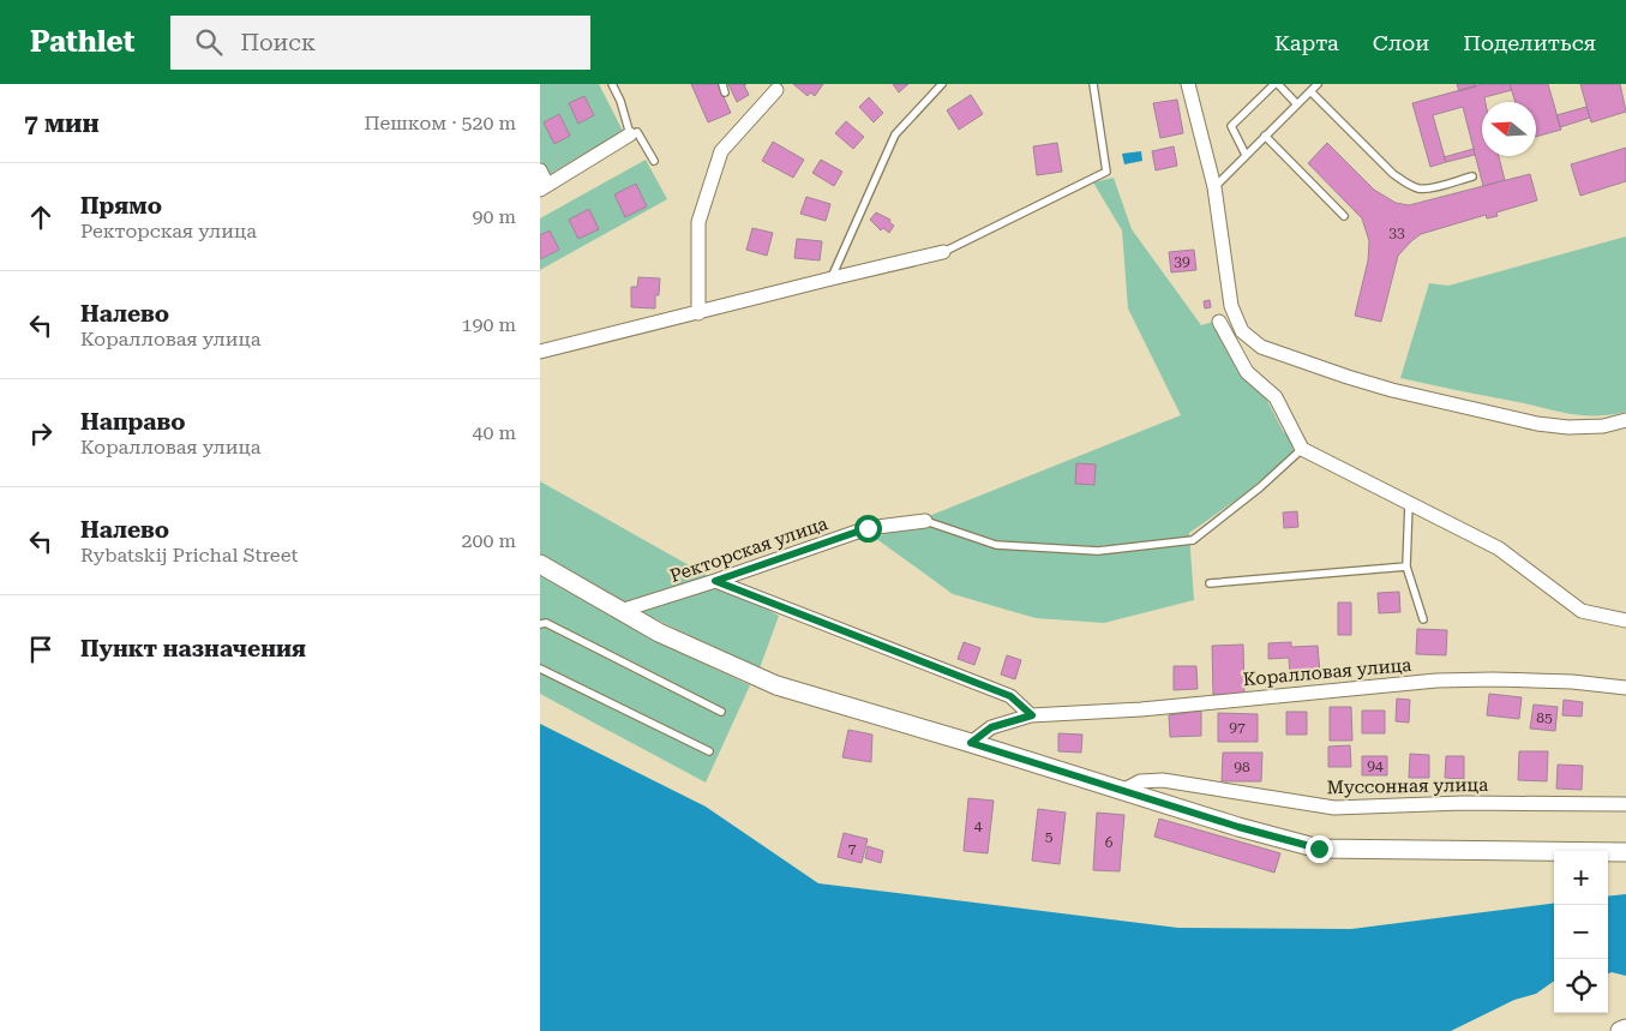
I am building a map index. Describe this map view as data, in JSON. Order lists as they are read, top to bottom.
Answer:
{
  "streets": {
    "street": ["Ректорская улица", "Коралловая улица", "Муссонная улица"]
  },
  "house_numbers": [
    "33",
    "39",
    "85",
    "97",
    "94",
    "98",
    "4",
    "5",
    "6",
    "7"
  ],
  "north": "left",
  "page": {
    "header": "Pathlet",
    "search": "Поиск",
    "nav": ["Карта", "Слои", "Поделиться"],
    "heading": ["7 мин", "Пешком · 520 m"],
    "list": [
      ["Прямо", "Ректорская улица", "90 m"],
      ["Налево", "Коралловая улица", "190 m"],
      ["Направо", "Коралловая улица", "40 m"],
      ["Налево", "Rybatskij Prichal Street", "200 m"],
      "Пункт назначения"
    ],
    "map_buttons": ["+", "−"]
  }
}
